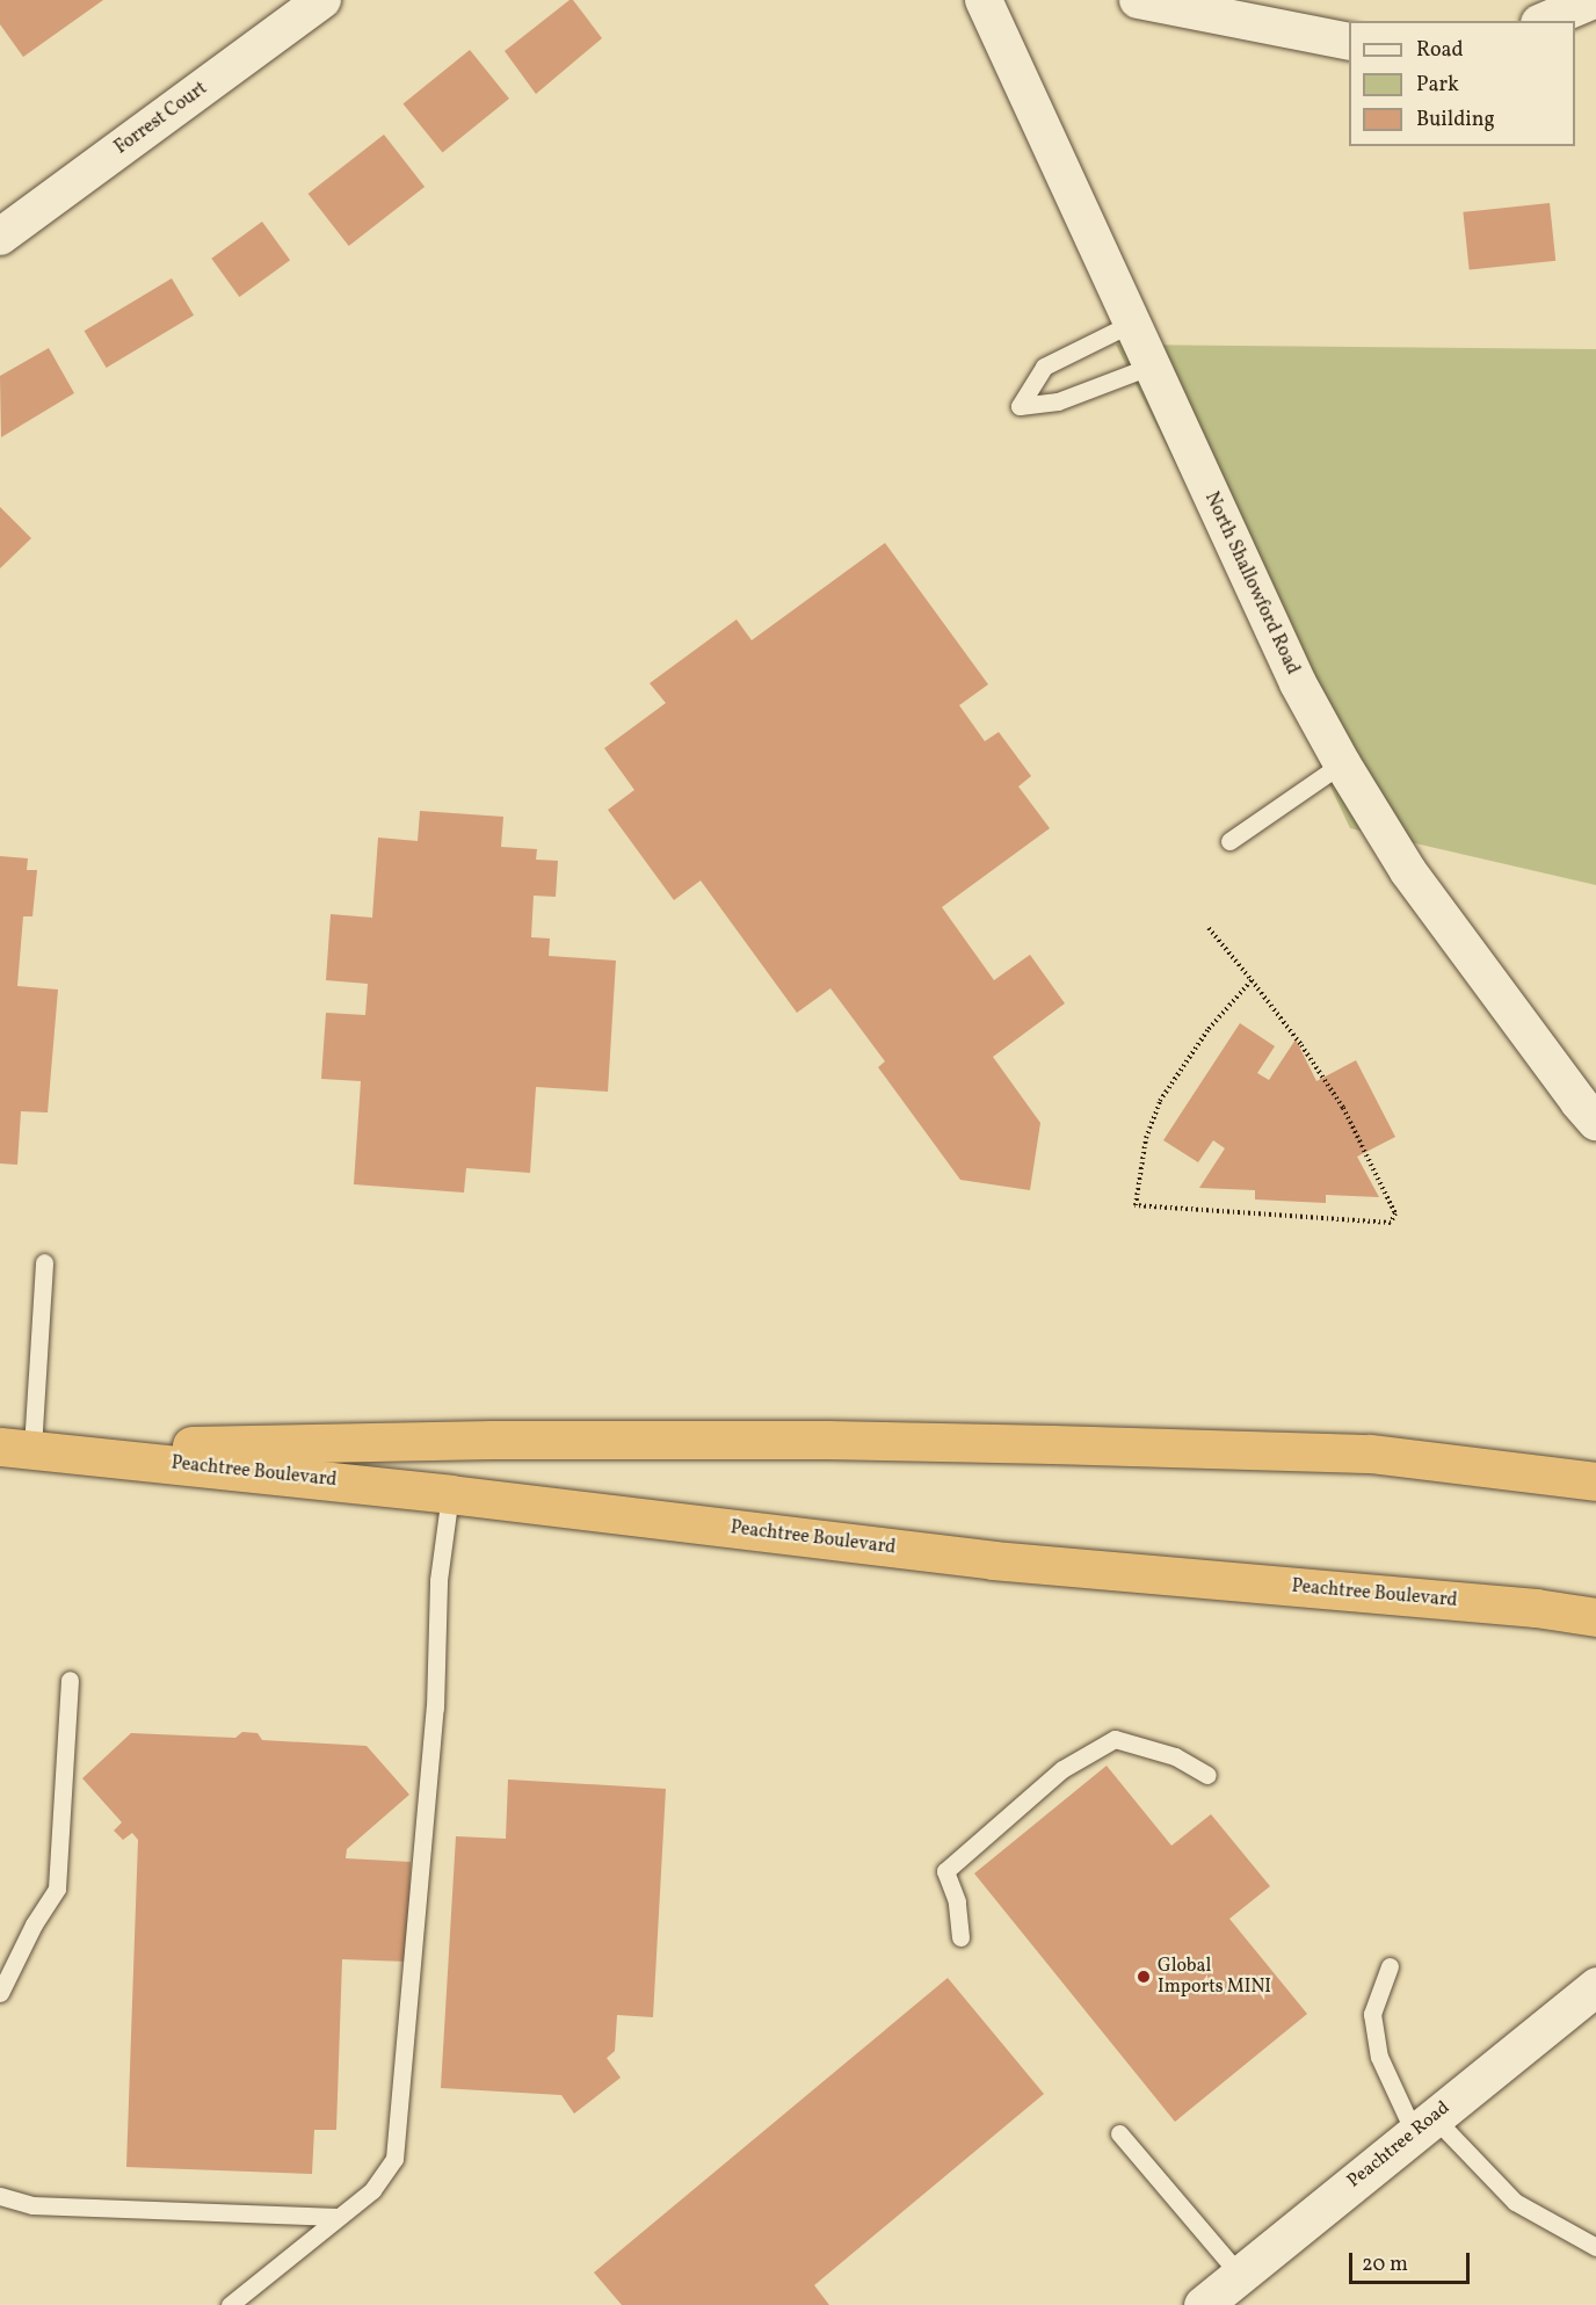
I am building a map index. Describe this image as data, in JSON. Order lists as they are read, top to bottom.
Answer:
{
  "streets": {
    "highway": ["Peachtree Boulevard"],
    "street": ["Forrest Court", "North Shallowford Road", "Peachtree Road"]
  },
  "places": ["Global Imports MINI"],
  "legend": ["Road", "Park", "Building"],
  "scale_bar": "20 m"
}
